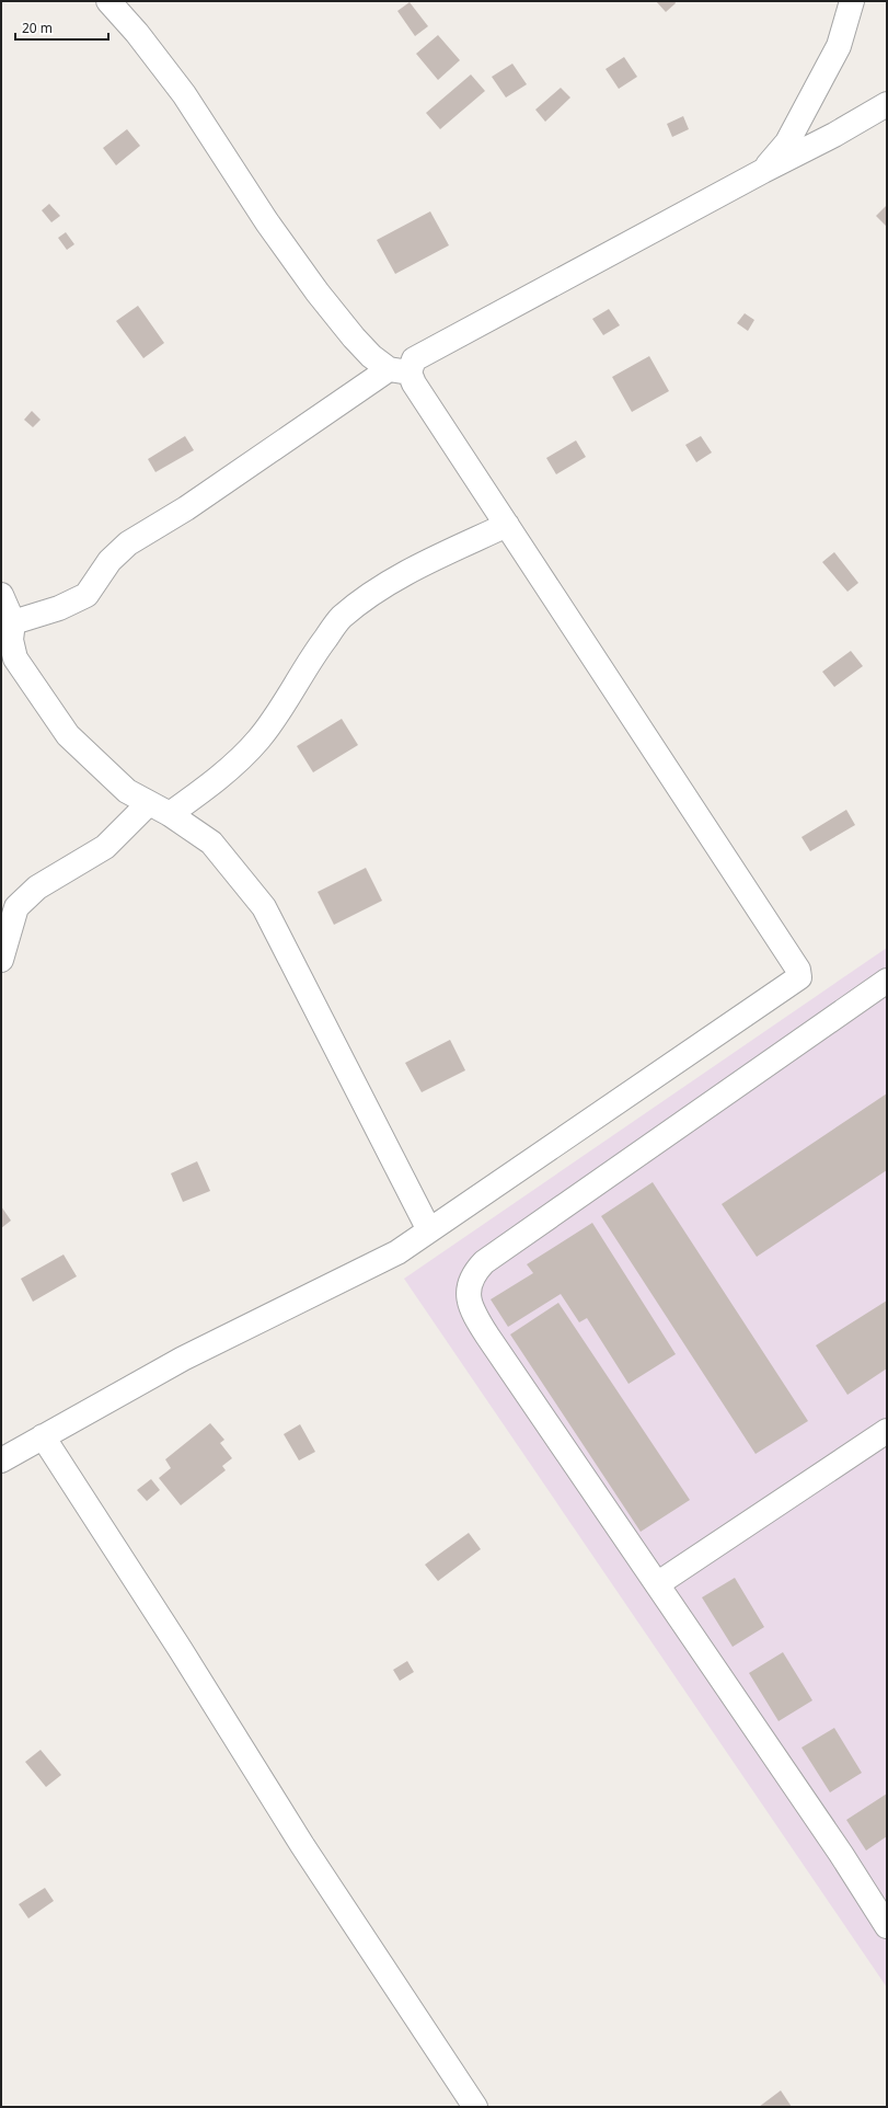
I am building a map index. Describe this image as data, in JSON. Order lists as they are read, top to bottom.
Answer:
{
  "scale_bar": "20 m"
}
